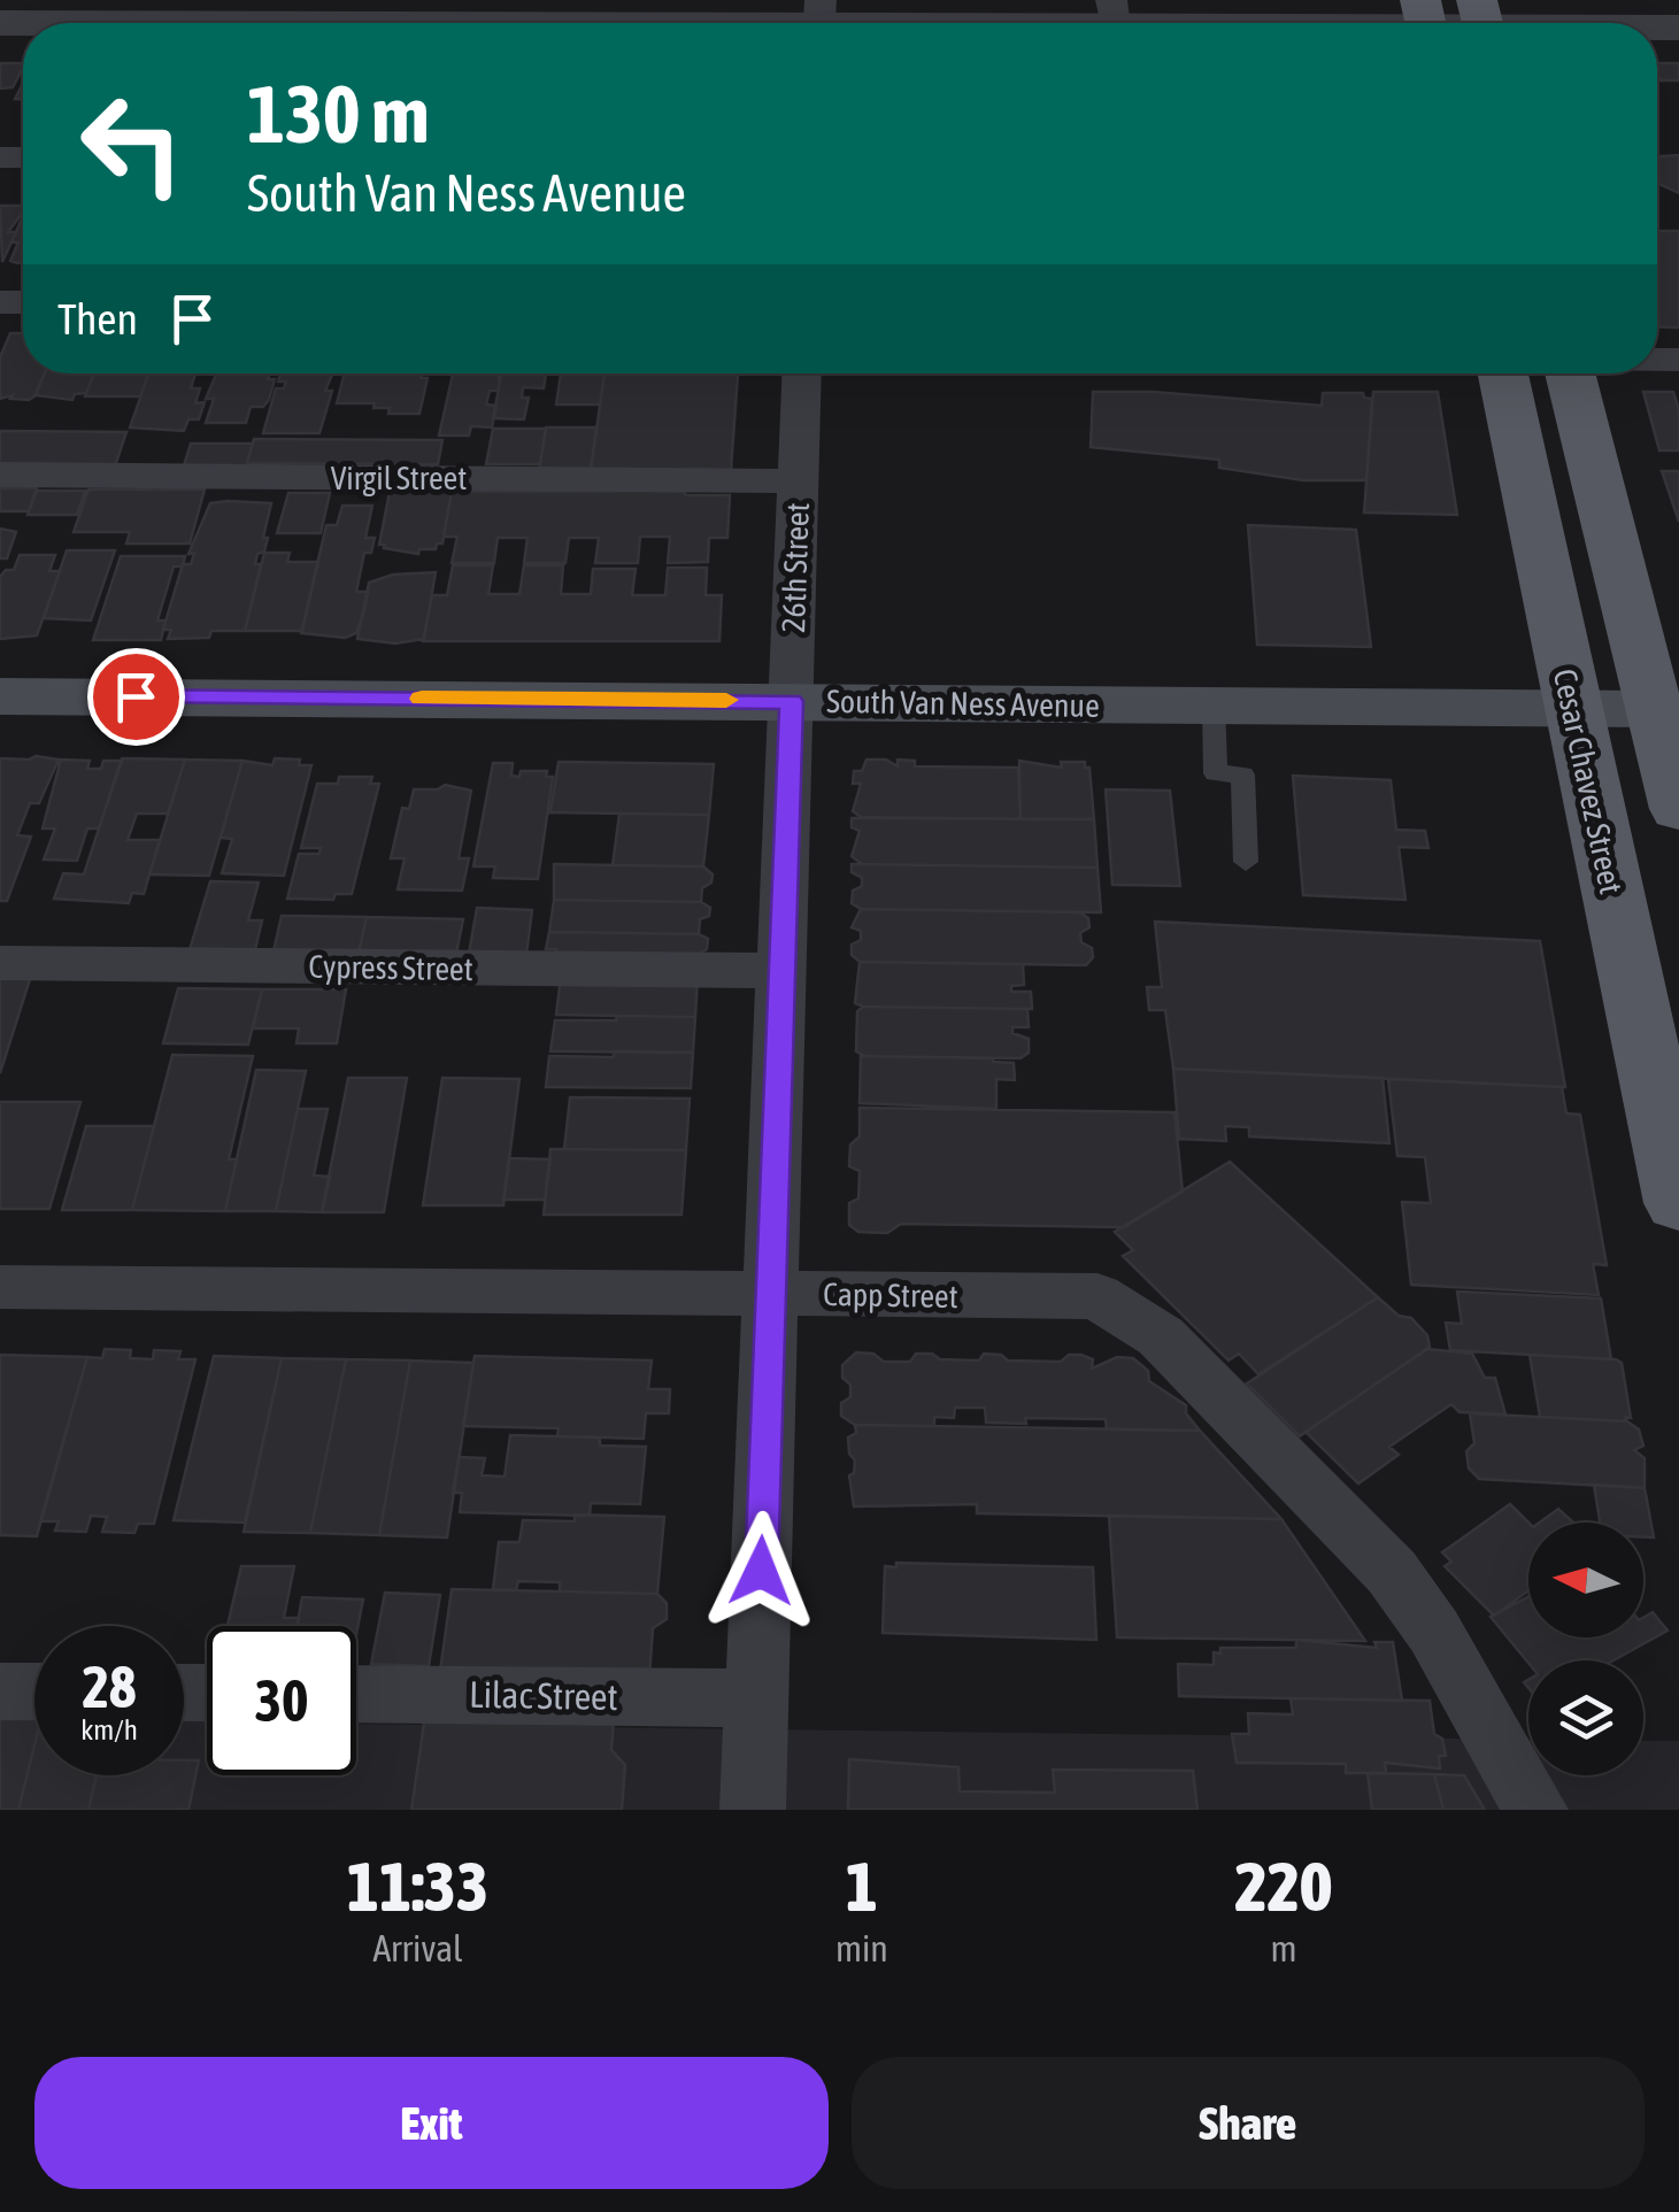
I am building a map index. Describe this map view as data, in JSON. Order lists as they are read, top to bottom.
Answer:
{
  "streets": {
    "main road": ["South Van Ness Avenue", "Cesar Chavez Street"],
    "street": [
      "Virgil Street",
      "26th Street",
      "Cypress Street",
      "Capp Street",
      "Lilac Street"
    ]
  },
  "crossings": [
    ["Virgil Street", "26th Street"],
    ["26th Street", "South Van Ness Avenue"],
    ["26th Street", "Cypress Street"],
    ["26th Street", "Capp Street"],
    ["26th Street", "Lilac Street"],
    ["South Van Ness Avenue", "Cesar Chavez Street"]
  ],
  "north": "left",
  "page": {
    "turn": ["130 m", "South Van Ness Avenue"],
    "then": "Then",
    "speed": "28 km/h",
    "limit": "30",
    "eta": [
      "11:33",
      "Arrival",
      "1",
      "min",
      "220",
      "m"
    ],
    "buttons": ["Exit", "Share"]
  }
}
